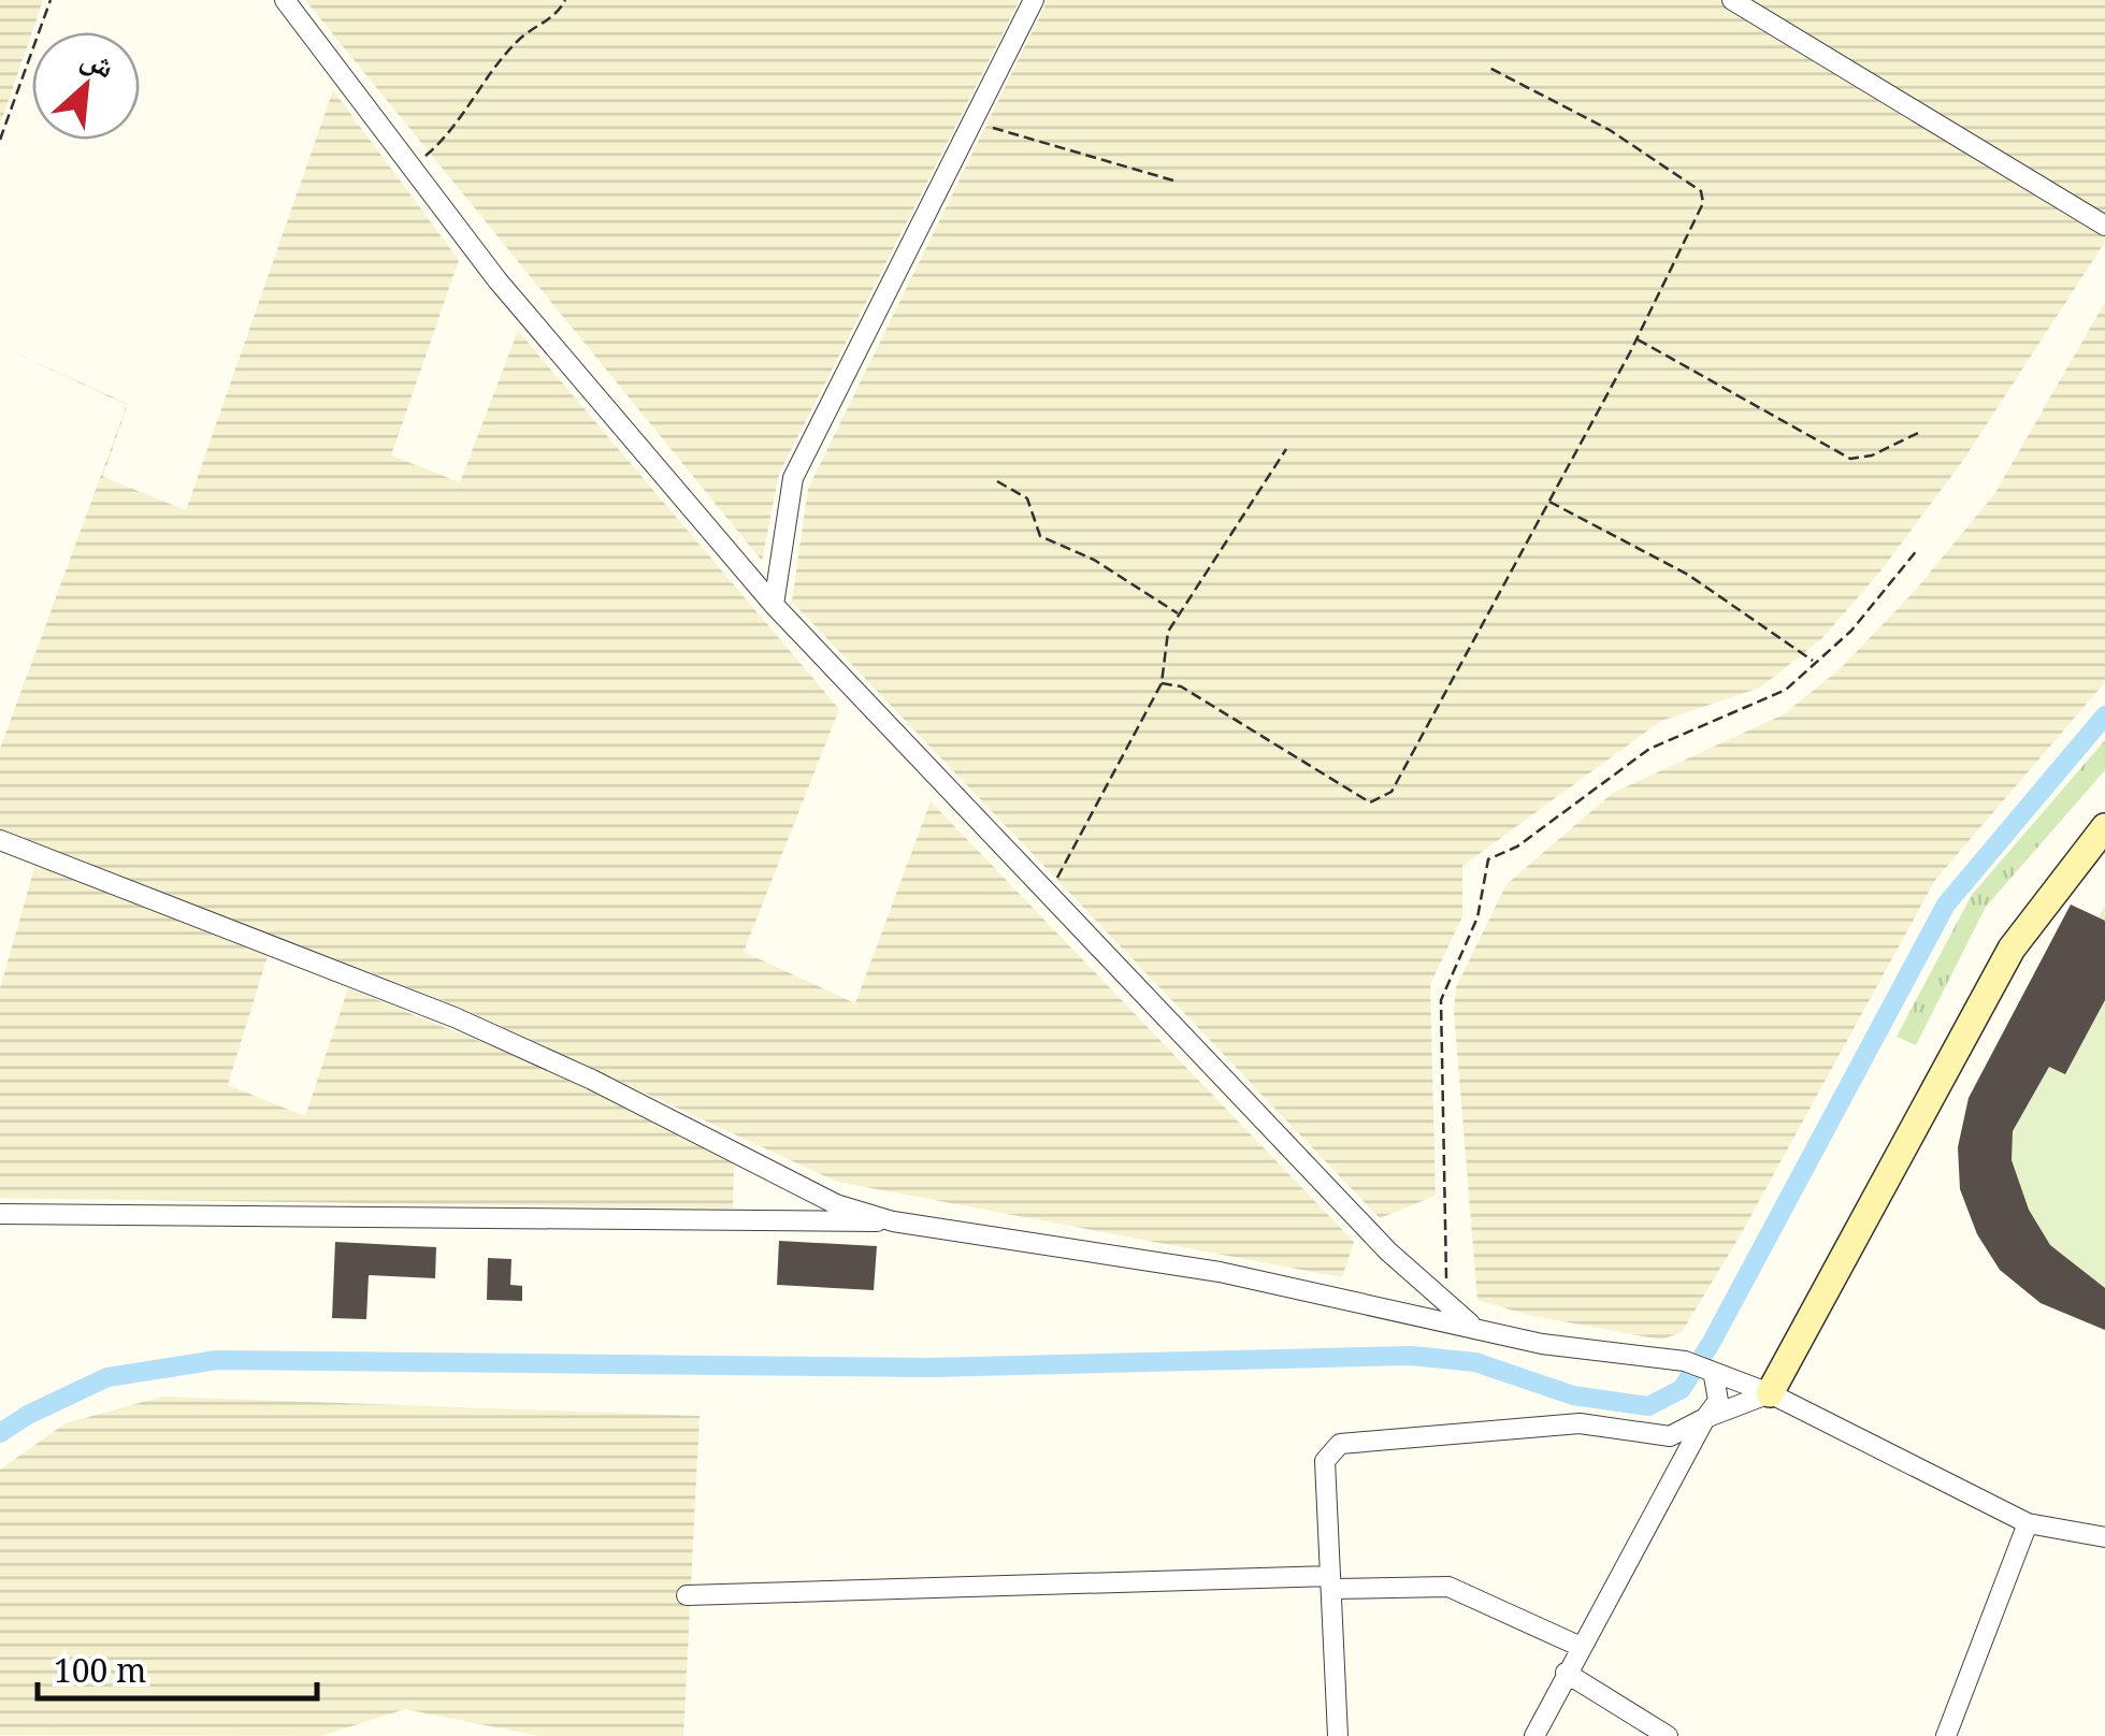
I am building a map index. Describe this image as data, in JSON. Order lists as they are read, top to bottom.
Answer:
{
  "scale_bar": "100 m",
  "north": "top right"
}
